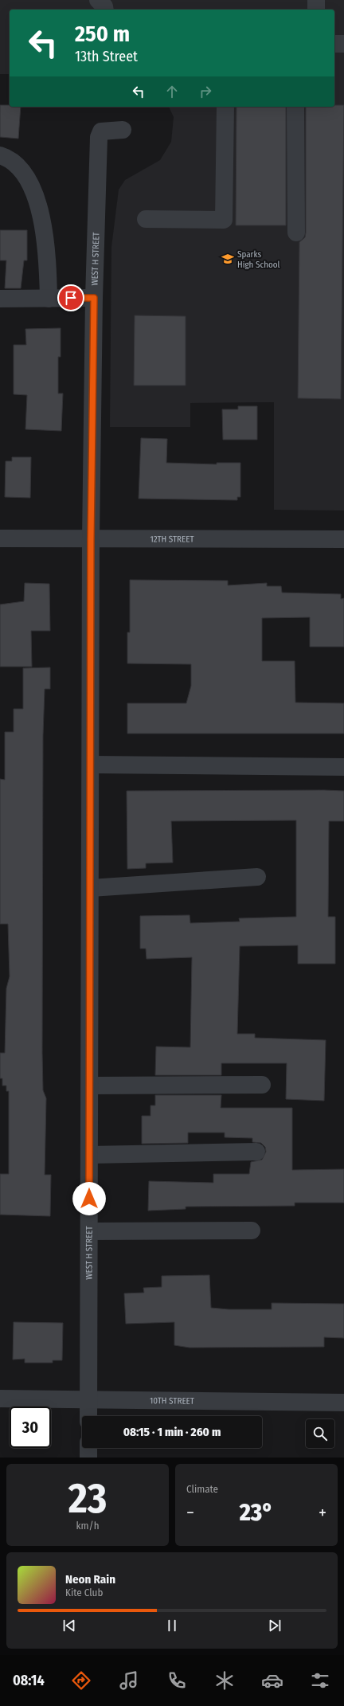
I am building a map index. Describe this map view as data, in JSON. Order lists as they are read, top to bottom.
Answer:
{
  "streets": {
    "street": ["WEST H STREET", "12TH STREET", "10TH STREET"]
  },
  "crossings": [
    ["WEST H STREET", "12TH STREET"],
    ["WEST H STREET", "10TH STREET"]
  ],
  "places": {
    "school or university": ["Sparks High School"]
  },
  "page": {
    "turn": ["250 m", "13th Street"],
    "limit": "30",
    "trip": "08:15 · 1 min · 260 m",
    "tile": [
      ["23", "km/h"],
      "Climate"
    ],
    "heat": ["−", "23°", "+"],
    "song": ["Neon Rain", "Kite Club"],
    "tabs": "08:14"
  }
}
